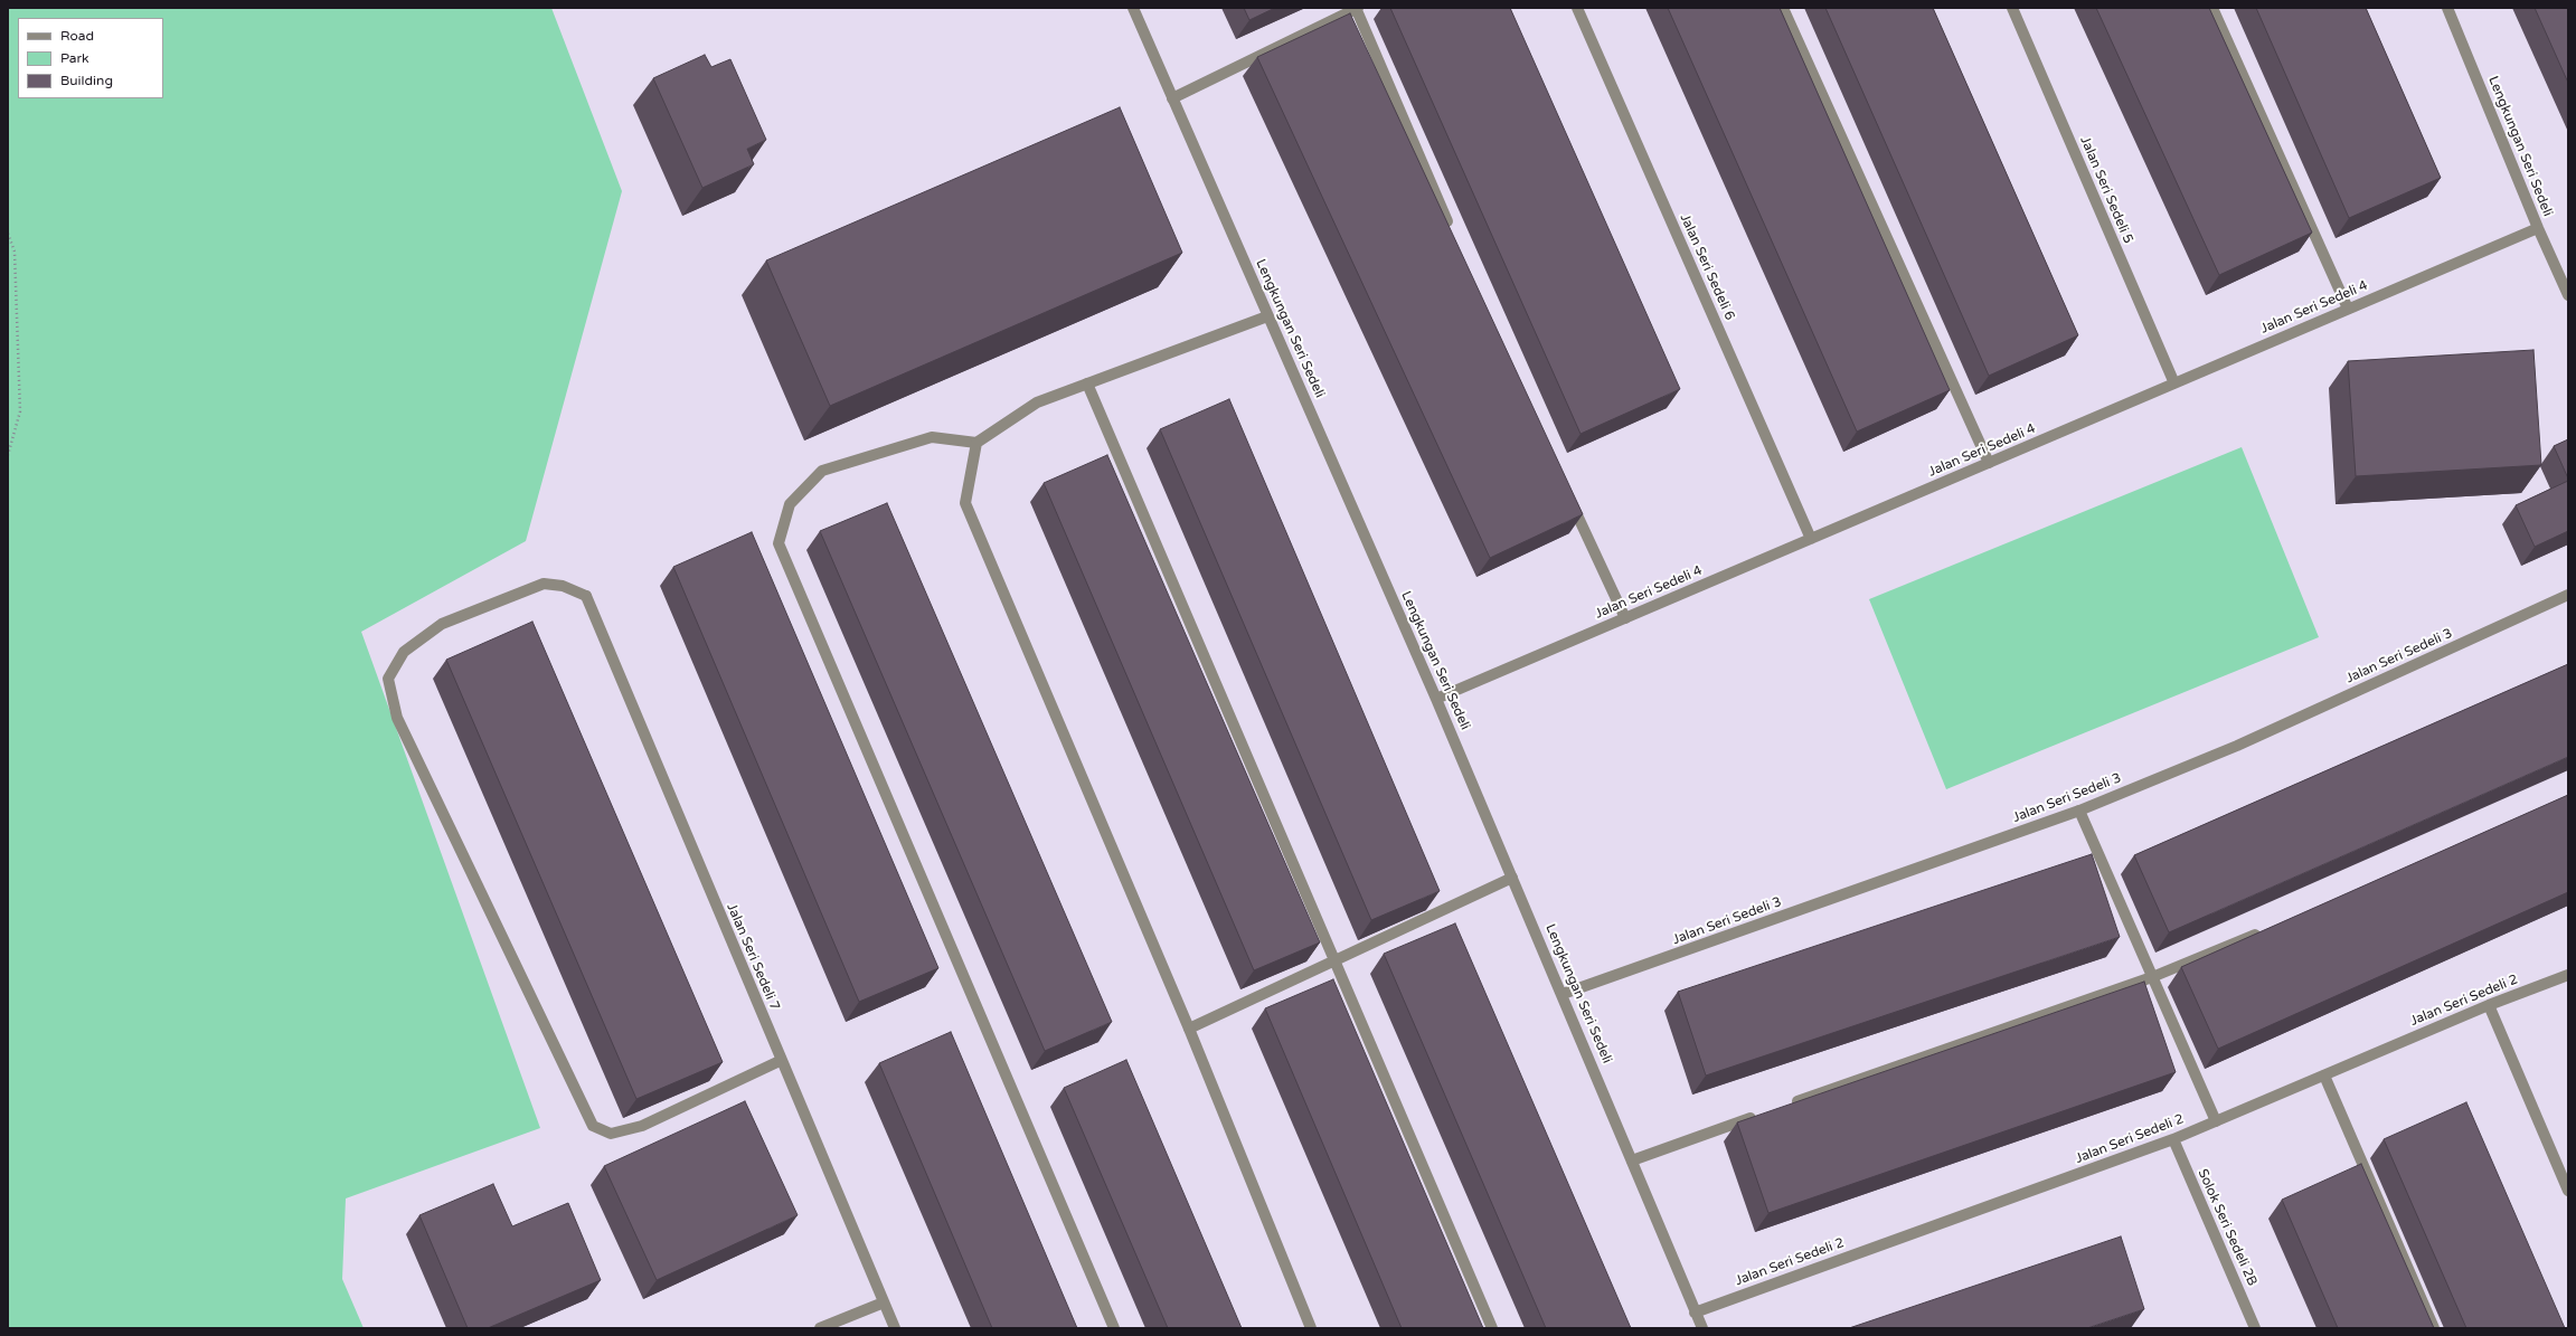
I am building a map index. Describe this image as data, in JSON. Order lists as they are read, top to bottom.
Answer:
{
  "streets": {
    "street": [
      "Lengkungan Seri Sedeli",
      "Jalan Seri Sedeli 5",
      "Jalan Seri Sedeli 6",
      "Jalan Seri Sedeli 4",
      "Jalan Seri Sedeli 3",
      "Jalan Seri Sedeli 7",
      "Jalan Seri Sedeli 2",
      "Solok Seri Sedeli 2B"
    ]
  },
  "crossings": [
    ["Lengkungan Seri Sedeli", "Jalan Seri Sedeli 4"],
    ["Lengkungan Seri Sedeli", "Jalan Seri Sedeli 3"],
    ["Lengkungan Seri Sedeli", "Jalan Seri Sedeli 2"],
    ["Jalan Seri Sedeli 5", "Jalan Seri Sedeli 4"],
    ["Jalan Seri Sedeli 6", "Jalan Seri Sedeli 4"],
    ["Jalan Seri Sedeli 2", "Solok Seri Sedeli 2B"]
  ],
  "legend": ["Road", "Park", "Building"]
}
